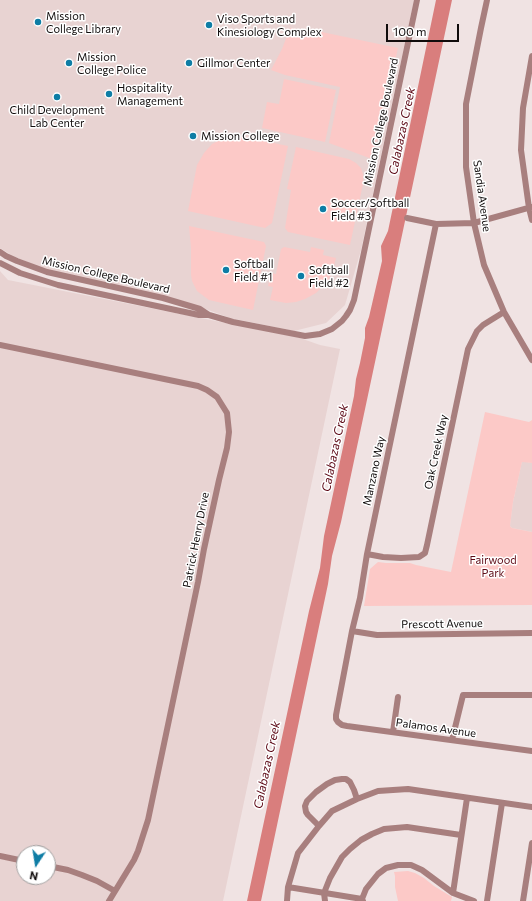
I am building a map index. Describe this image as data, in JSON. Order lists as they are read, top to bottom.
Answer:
{
  "streets": {
    "street": [
      "Mission College Boulevard",
      "Sandia Avenue",
      "Oak Creek Way",
      "Manzano Way",
      "Patrick Henry Drive",
      "Prescott Avenue",
      "Palamos Avenue"
    ]
  },
  "crossings": [
    ["Sandia Avenue", "Oak Creek Way"],
    ["Oak Creek Way", "Manzano Way"],
    ["Manzano Way", "Prescott Avenue"],
    ["Manzano Way", "Palamos Avenue"]
  ],
  "water": ["Calabazas Creek"],
  "parks": ["Fairwood Park"],
  "places": [
    "Mission College Library",
    "Viso Sports and Kinesiology Complex",
    "Mission College Police",
    "Gillmor Center",
    "Hospitality Management",
    "Child Development Lab Center",
    "Mission College",
    "Soccer/Softball Field #3",
    "Softball Field #1",
    "Softball Field #2"
  ],
  "scale_bar": "100 m",
  "north": "bottom"
}
